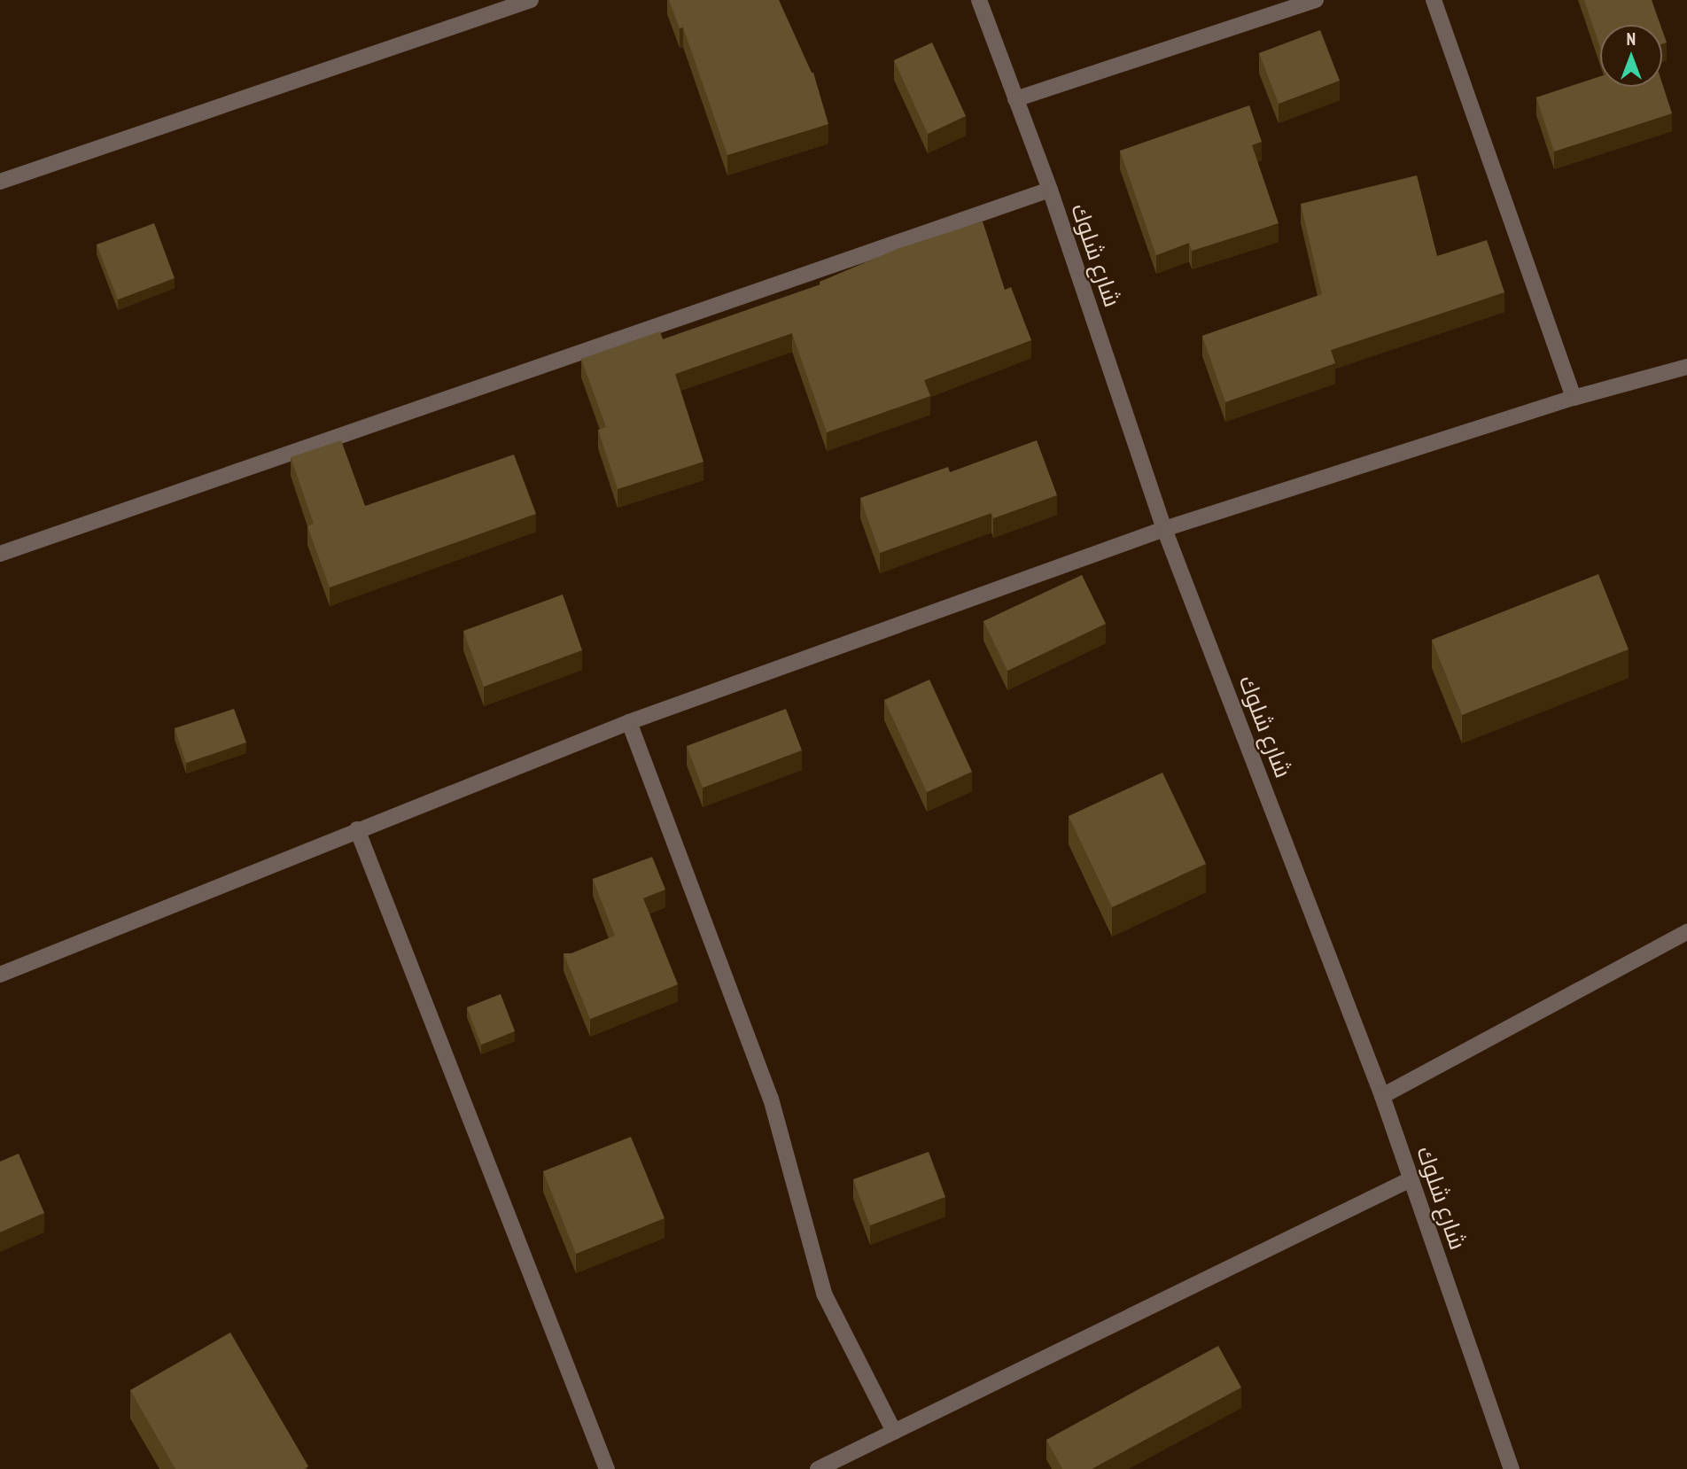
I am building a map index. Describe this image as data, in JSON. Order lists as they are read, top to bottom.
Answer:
{
  "streets": {
    "street": ["شارع شلوك"]
  },
  "north": "top"
}
